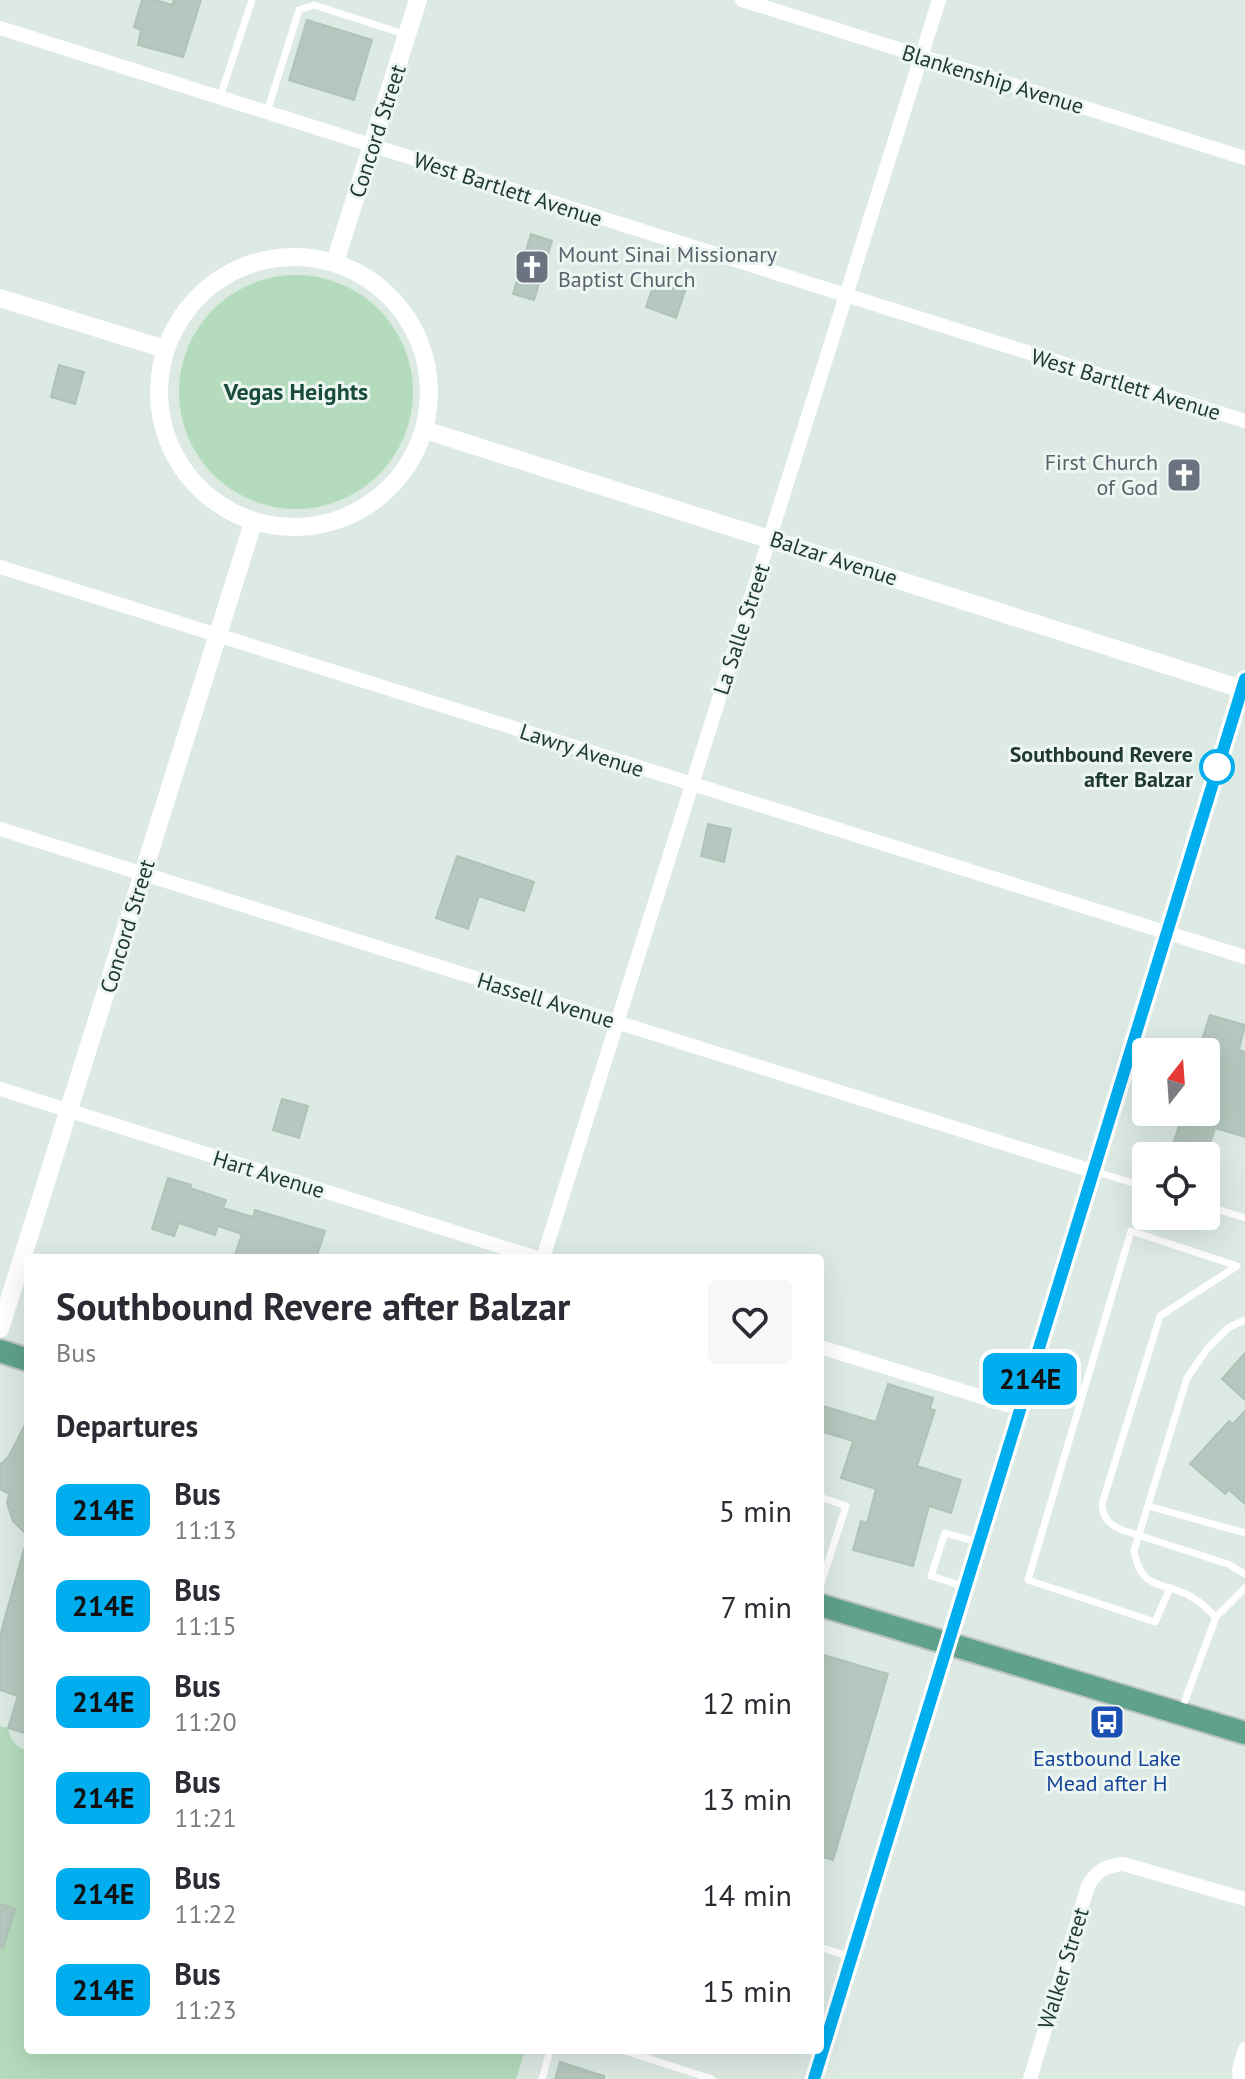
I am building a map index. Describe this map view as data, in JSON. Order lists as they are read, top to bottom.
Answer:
{
  "streets": {
    "street": [
      "Blankenship Avenue",
      "Concord Street",
      "West Bartlett Avenue",
      "Balzar Avenue",
      "La Salle Street",
      "Lawry Avenue",
      "Hassell Avenue",
      "Hart Avenue",
      "Walker Street"
    ]
  },
  "crossings": [
    ["Blankenship Avenue", "La Salle Street"],
    ["Concord Street", "West Bartlett Avenue"],
    ["Concord Street", "Balzar Avenue"],
    ["Concord Street", "Lawry Avenue"],
    ["Concord Street", "Hassell Avenue"],
    ["Concord Street", "Hart Avenue"],
    ["West Bartlett Avenue", "La Salle Street"],
    ["Balzar Avenue", "La Salle Street"],
    ["La Salle Street", "Lawry Avenue"],
    ["La Salle Street", "Hassell Avenue"]
  ],
  "districts": ["Vegas Heights"],
  "places": {
    "church": ["Mount Sinai Missionary Baptist Church", "First Church of God"],
    "other": ["Southbound Revere after Balzar"],
    "bus stop": ["Eastbound Lake Mead after H"]
  },
  "lines": ["bus line 214E"],
  "north": "top",
  "page": {
    "on_map": "214E",
    "heading": [
      ["Southbound Revere after Balzar", "Bus"],
      "Departures"
    ],
    "list": [
      {
        "mark": "214E",
        "name": "Bus",
        "note": "11:13",
        "value": "5 min"
      },
      {
        "mark": "214E",
        "name": "Bus",
        "note": "11:15",
        "value": "7 min"
      },
      {
        "mark": "214E",
        "name": "Bus",
        "note": "11:20",
        "value": "12 min"
      },
      {
        "mark": "214E",
        "name": "Bus",
        "note": "11:21",
        "value": "13 min"
      },
      {
        "mark": "214E",
        "name": "Bus",
        "note": "11:22",
        "value": "14 min"
      },
      {
        "mark": "214E",
        "name": "Bus",
        "note": "11:23",
        "value": "15 min"
      }
    ]
  }
}
